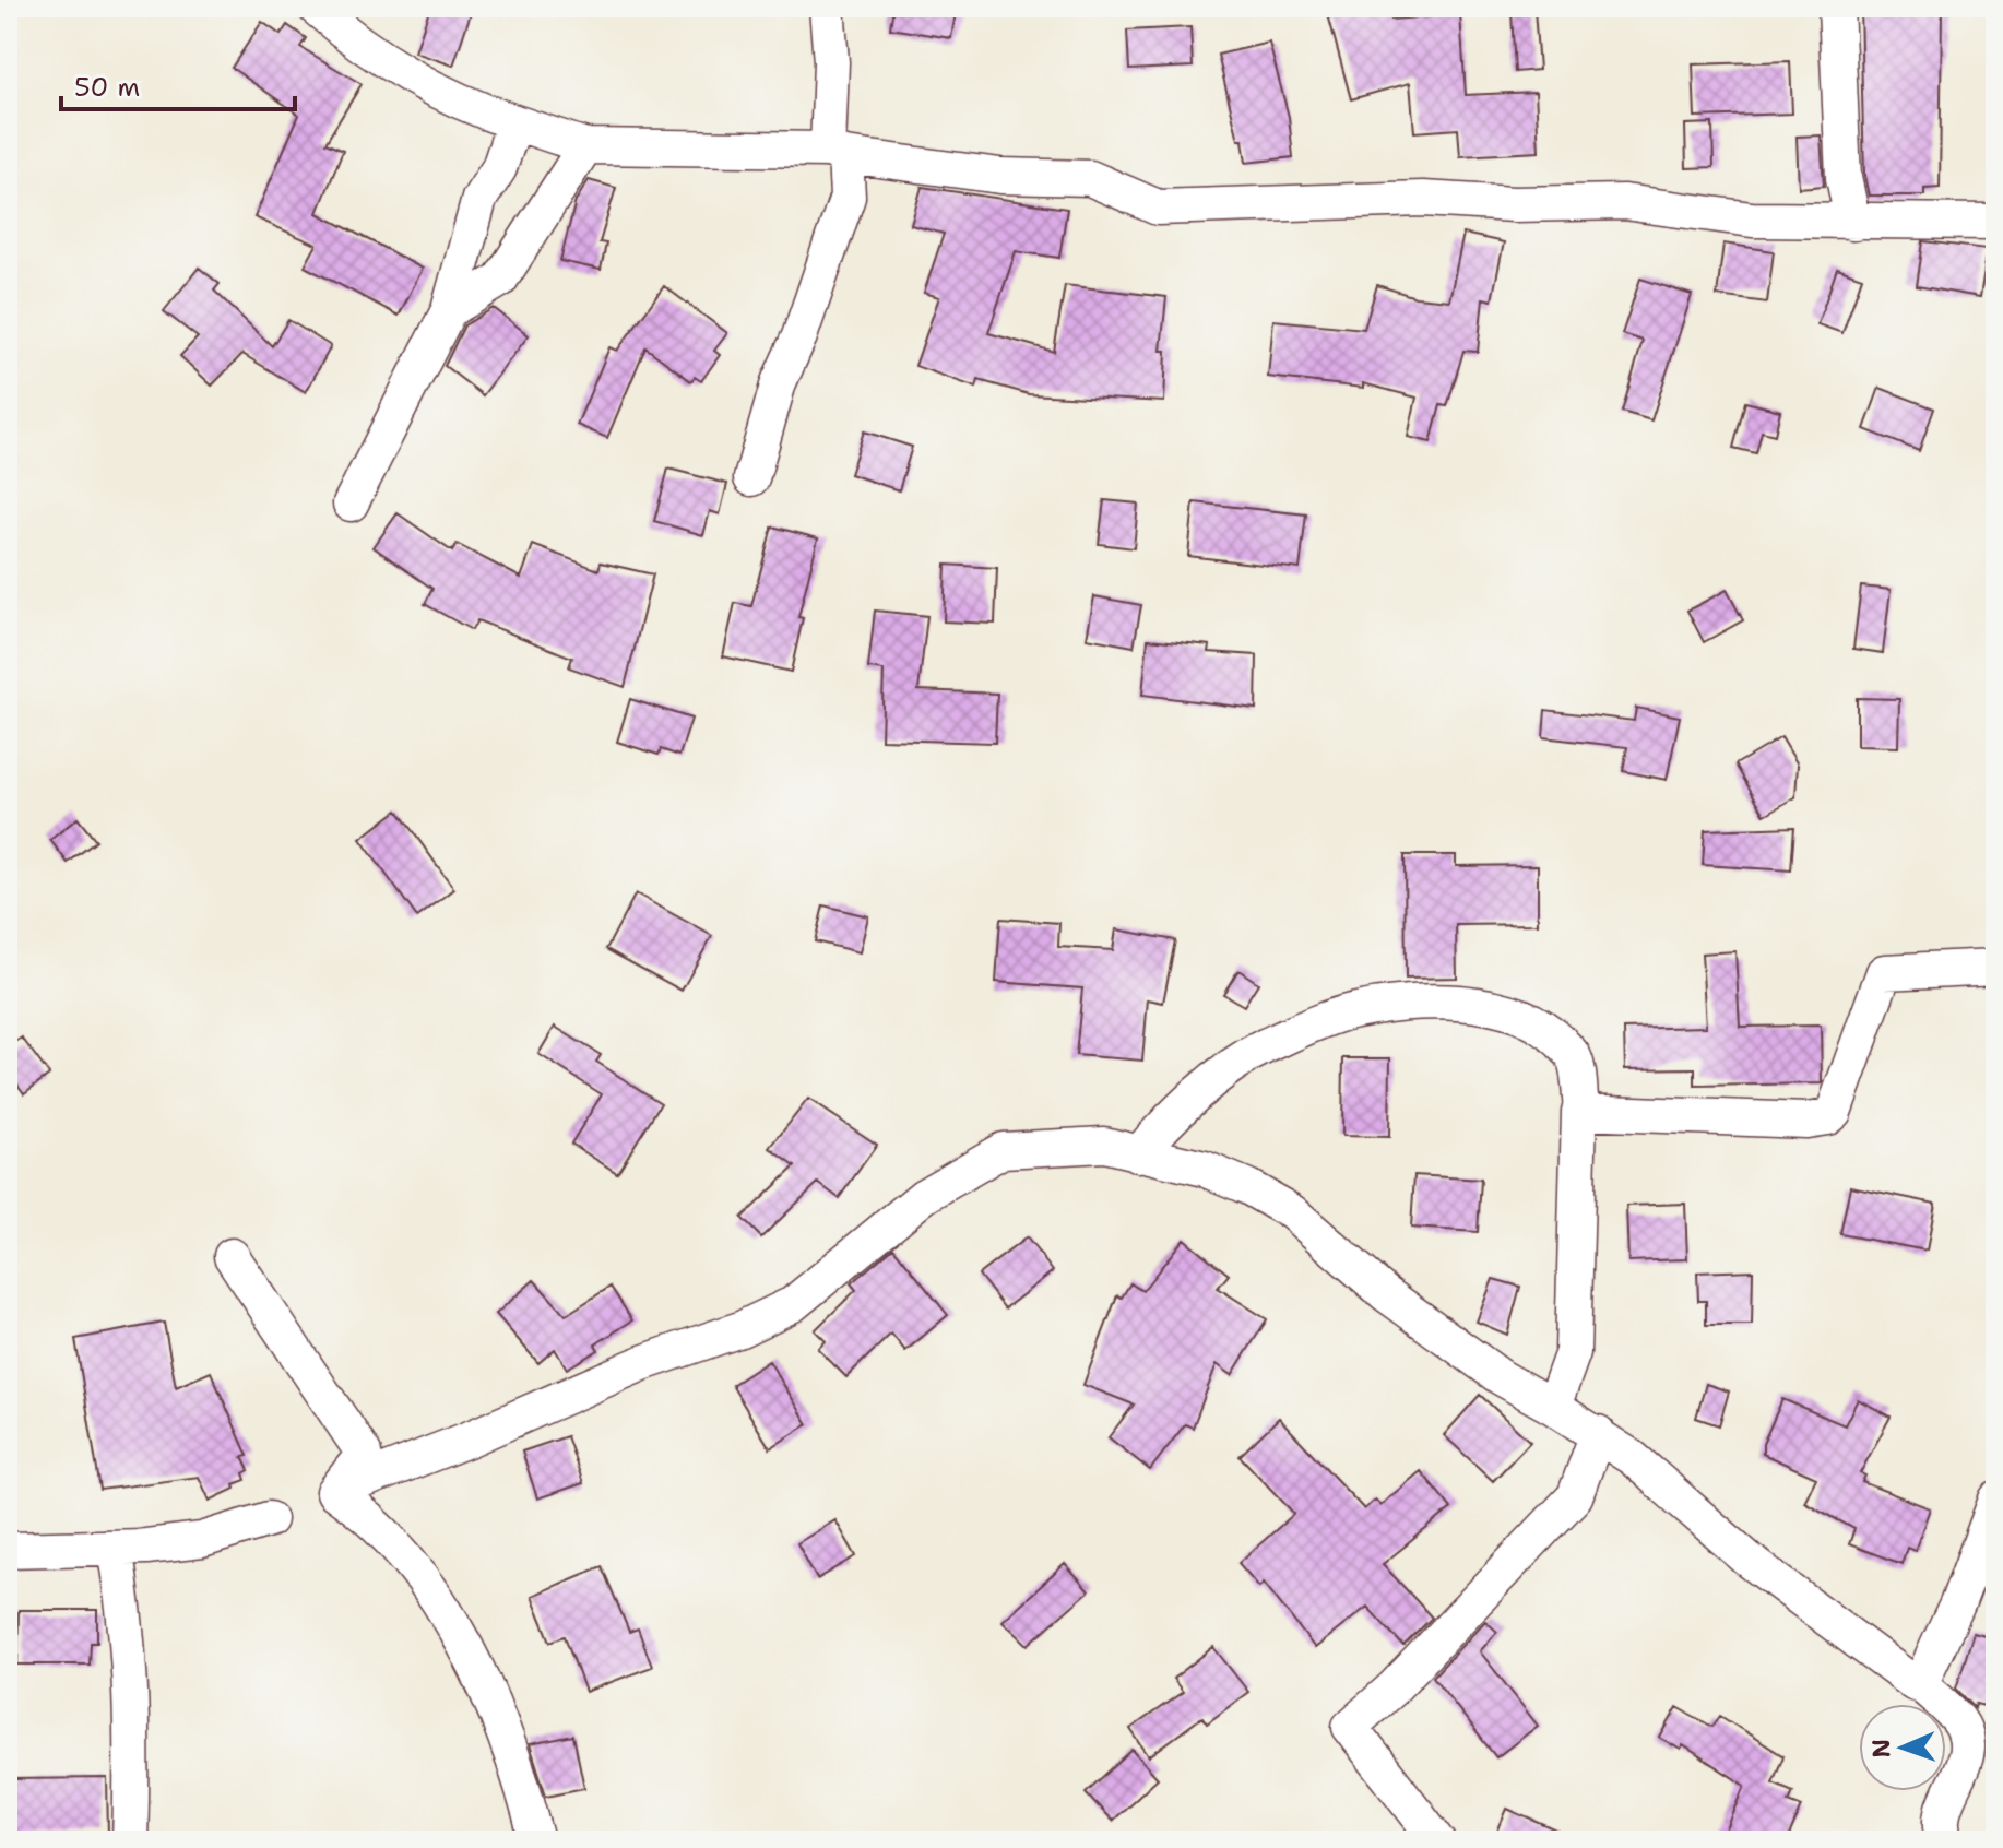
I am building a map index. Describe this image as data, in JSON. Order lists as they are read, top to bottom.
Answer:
{
  "scale_bar": "50 m",
  "north": "left"
}
